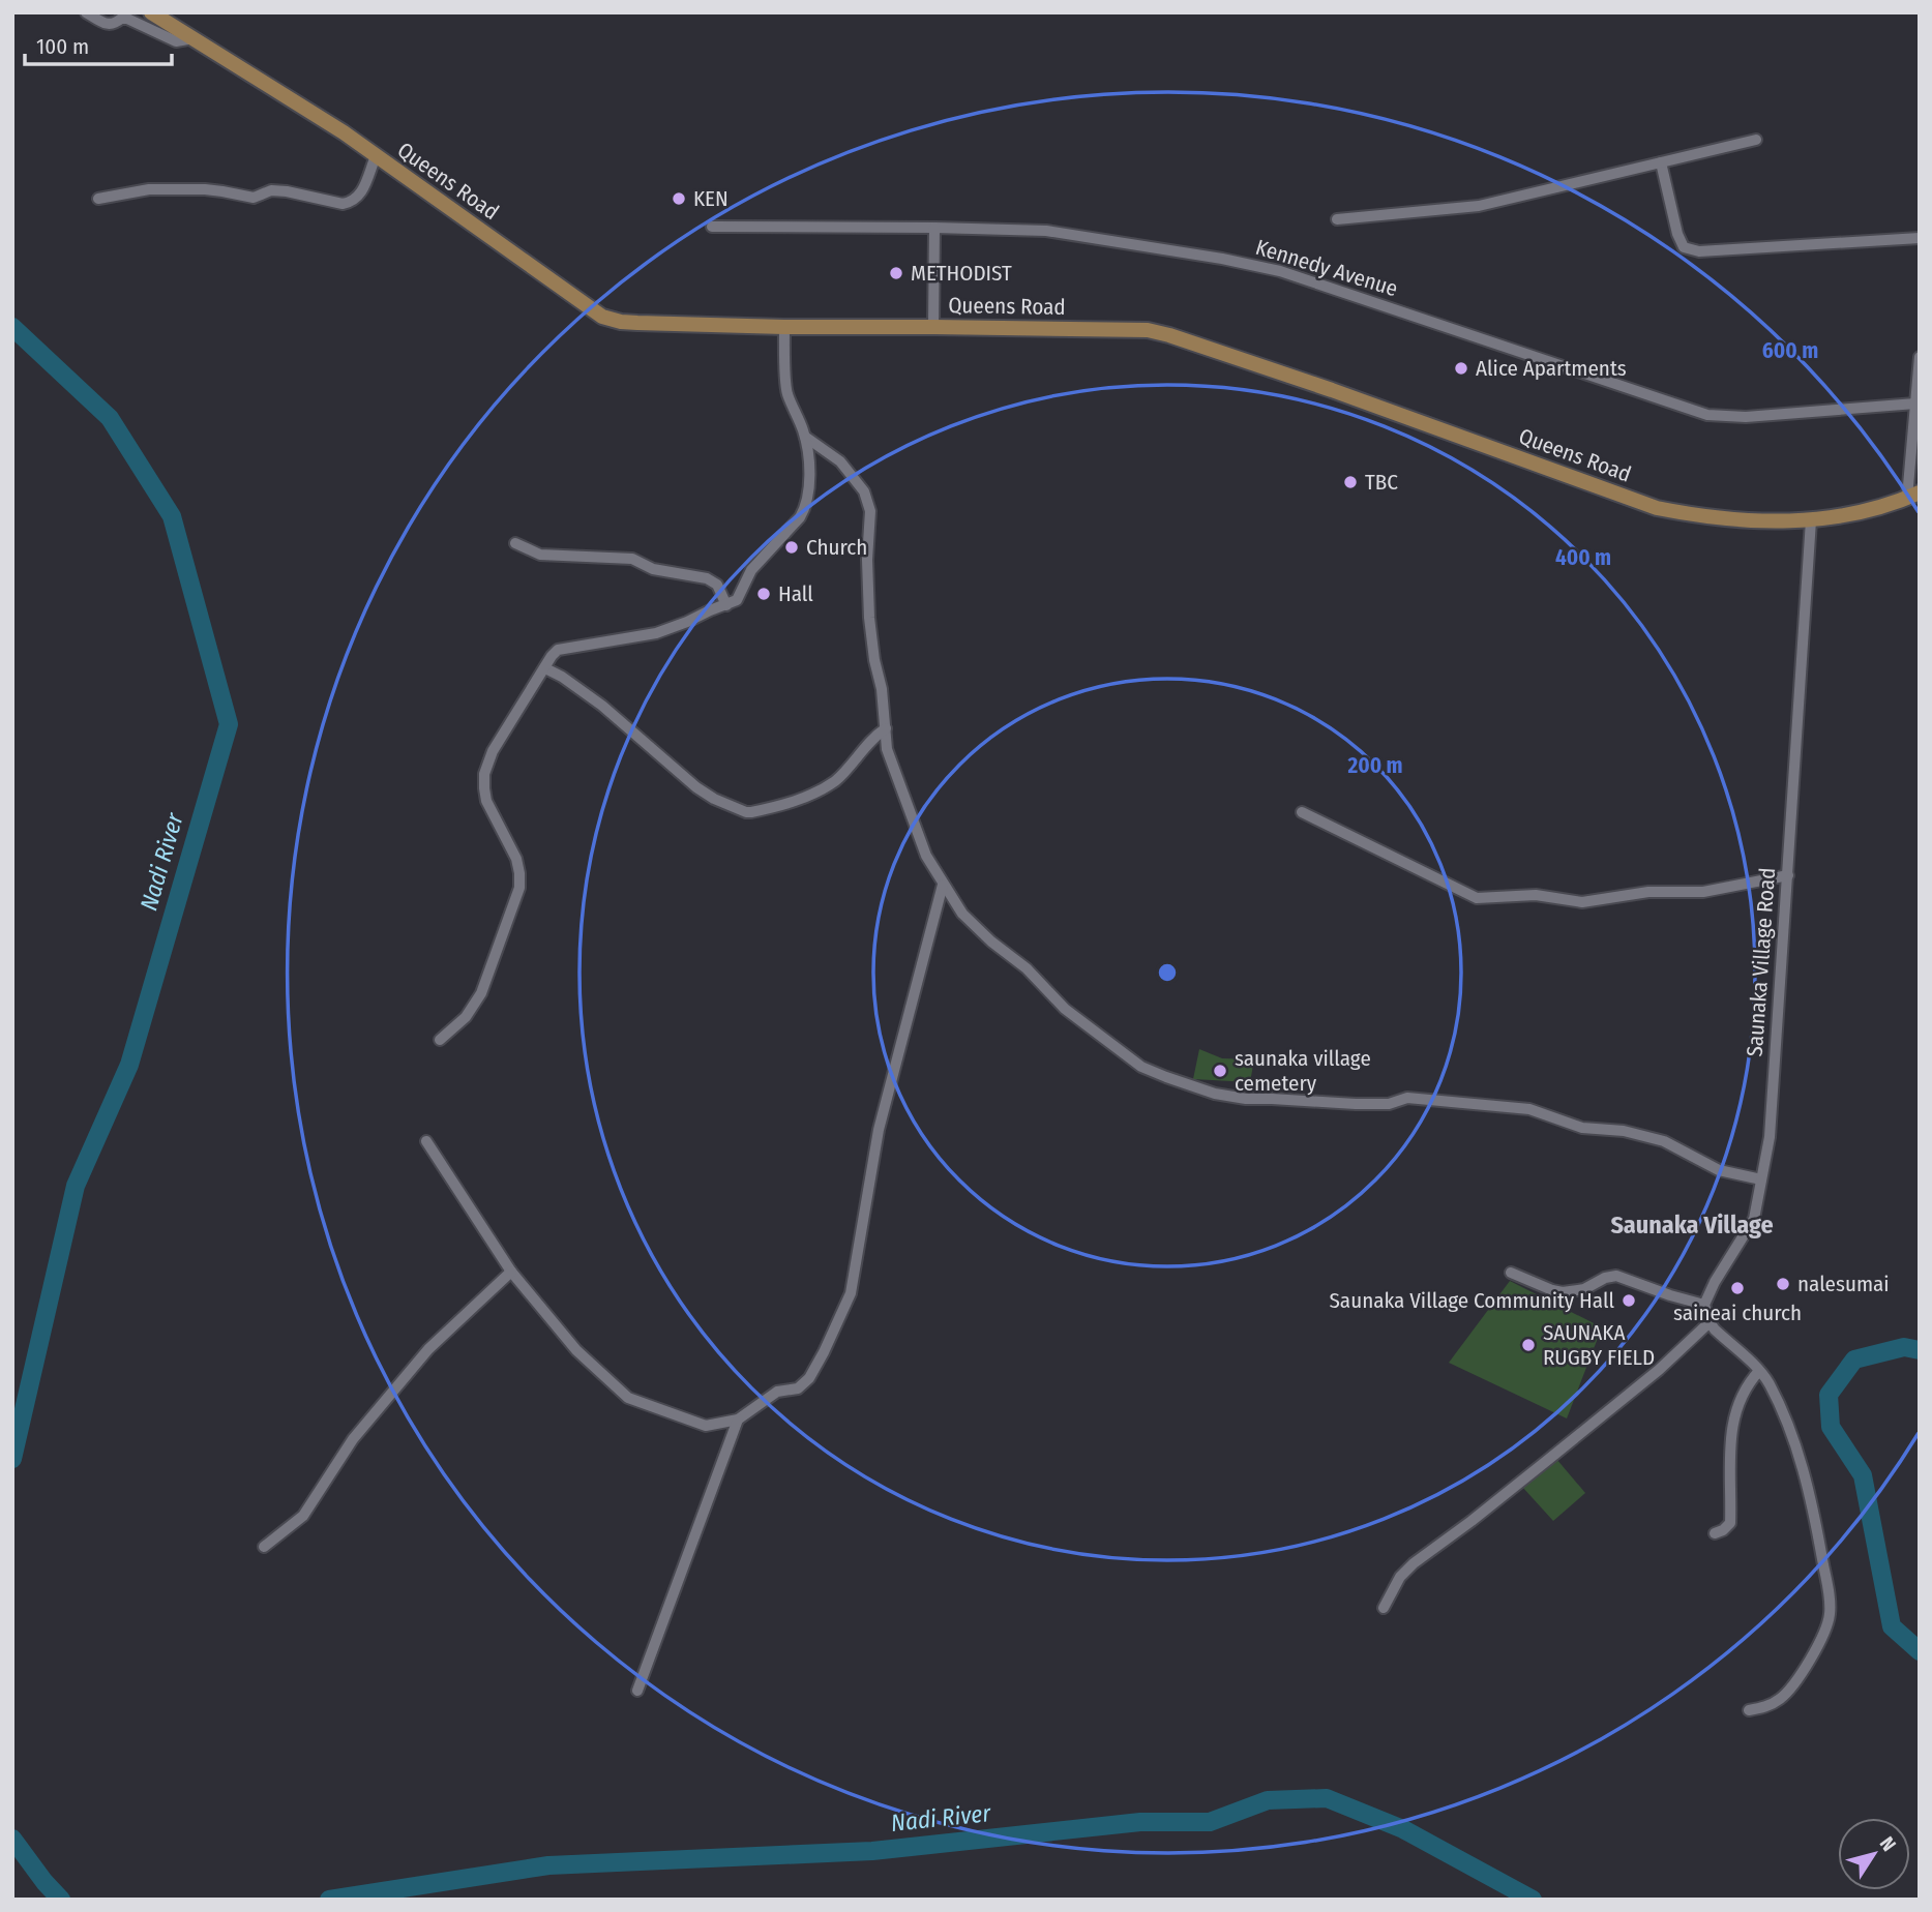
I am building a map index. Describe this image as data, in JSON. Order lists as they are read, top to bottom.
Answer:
{
  "streets": {
    "main road": ["Queens Road"],
    "street": ["Kennedy Avenue", "Saunaka Village Road"]
  },
  "crossings": [
    ["Queens Road", "Saunaka Village Road"]
  ],
  "districts": ["Saunaka Village"],
  "water": ["Nadi River"],
  "places": [
    "KEN",
    "METHODIST",
    "Alice Apartments",
    "TBC",
    "Church",
    "Hall",
    "saunaka village cemetery",
    "nalesumai",
    "saineai church",
    "Saunaka Village Community Hall",
    "SAUNAKA RUGBY FIELD"
  ],
  "scale_bar": "100 m",
  "north": "top right",
  "rings": ["600 m", "400 m", "200 m"]
}
